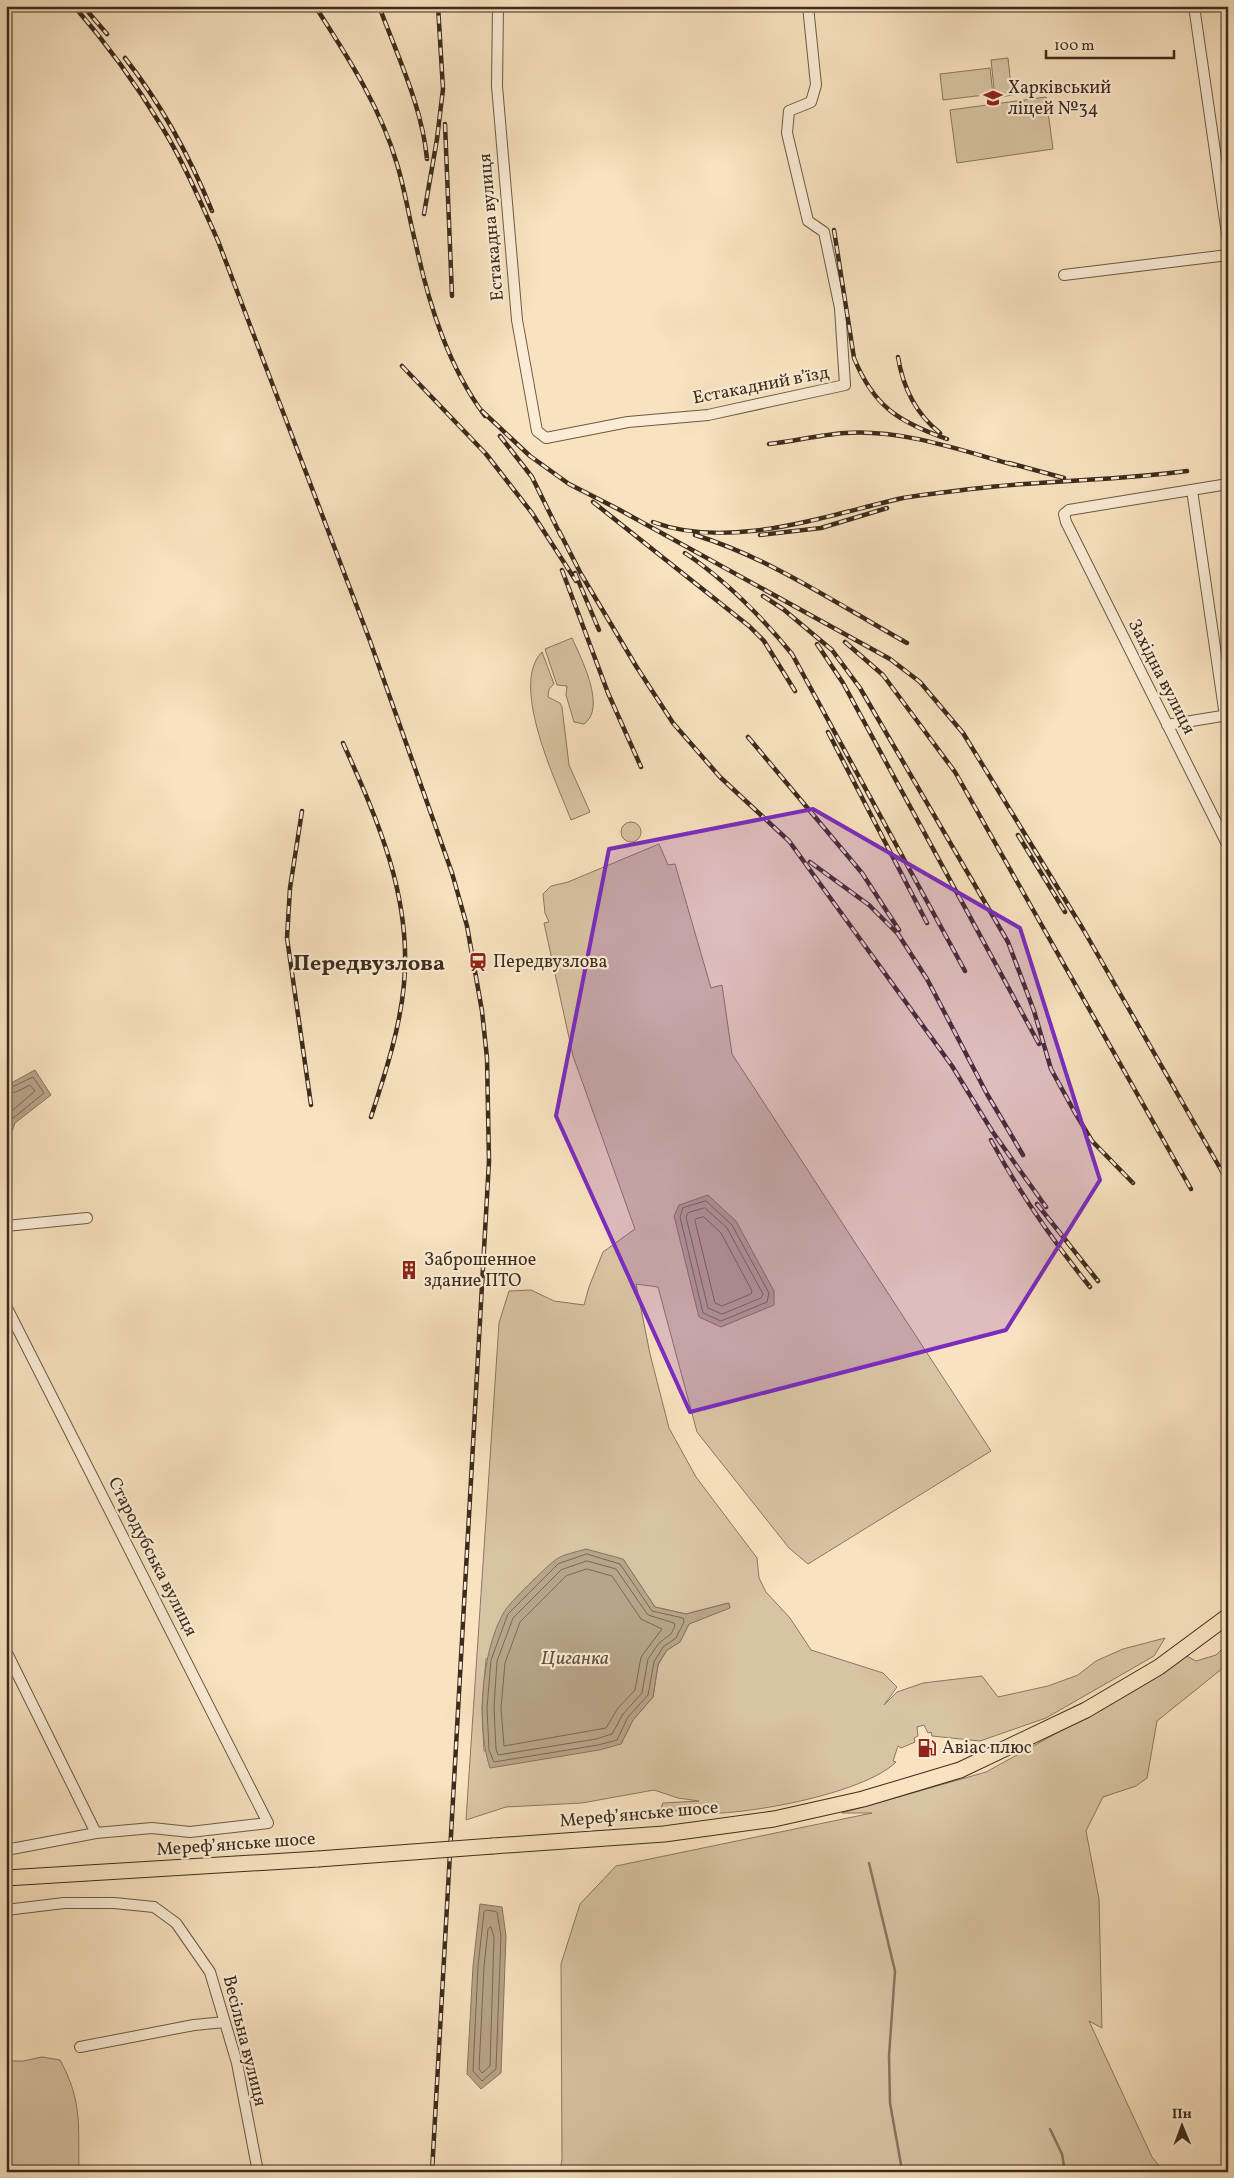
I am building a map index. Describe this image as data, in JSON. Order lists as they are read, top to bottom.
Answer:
{
  "streets": {
    "highway": ["Мереф’янське шосе"],
    "street": [
      "Естакадна вулиця",
      "Естакадний в’їзд",
      "Західна вулиця",
      "Стародубська вулиця",
      "Весільна вулиця"
    ]
  },
  "crossings": [
    ["Естакадна вулиця", "Естакадний в’їзд"]
  ],
  "districts": ["Передвузлова"],
  "water": ["Циганка"],
  "places": {
    "school or university": ["Харківський ліцей №34"],
    "station": ["Передвузлова"],
    "building": ["Заброшенное здание ПТО"],
    "fuel station": ["Авіас плюс"]
  },
  "scale_bar": "100 m",
  "north": "top"
}
